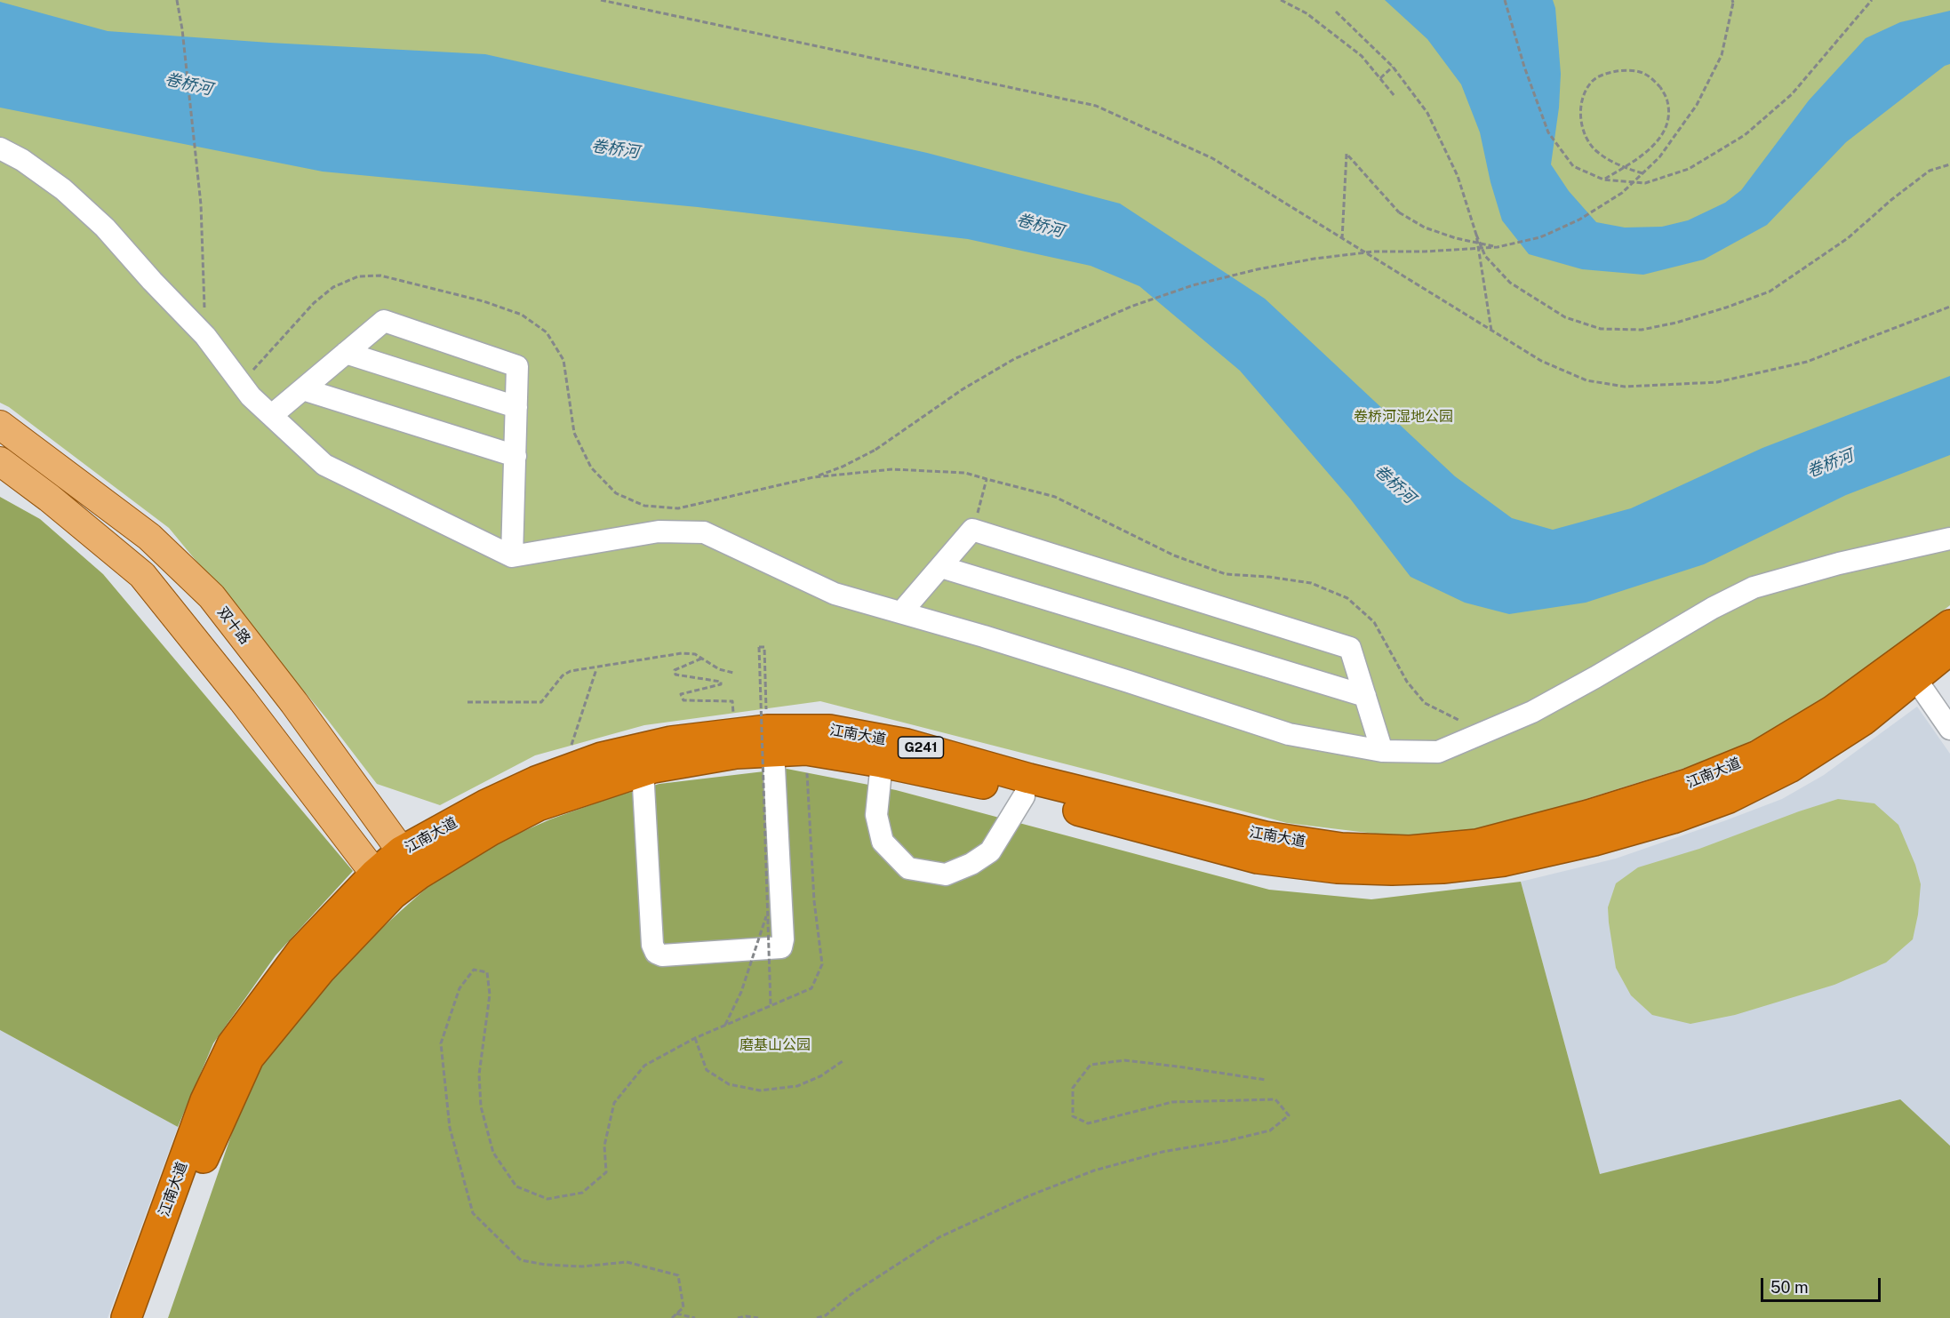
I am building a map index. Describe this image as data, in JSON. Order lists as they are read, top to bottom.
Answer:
{
  "streets": {
    "highway": ["江南大道", "G241"],
    "main road": ["双十路"]
  },
  "crossings": [
    ["双十路", "江南大道"]
  ],
  "water": ["卷桥河"],
  "parks": ["卷桥河湿地公园", "磨基山公园"],
  "scale_bar": "50 m"
}
